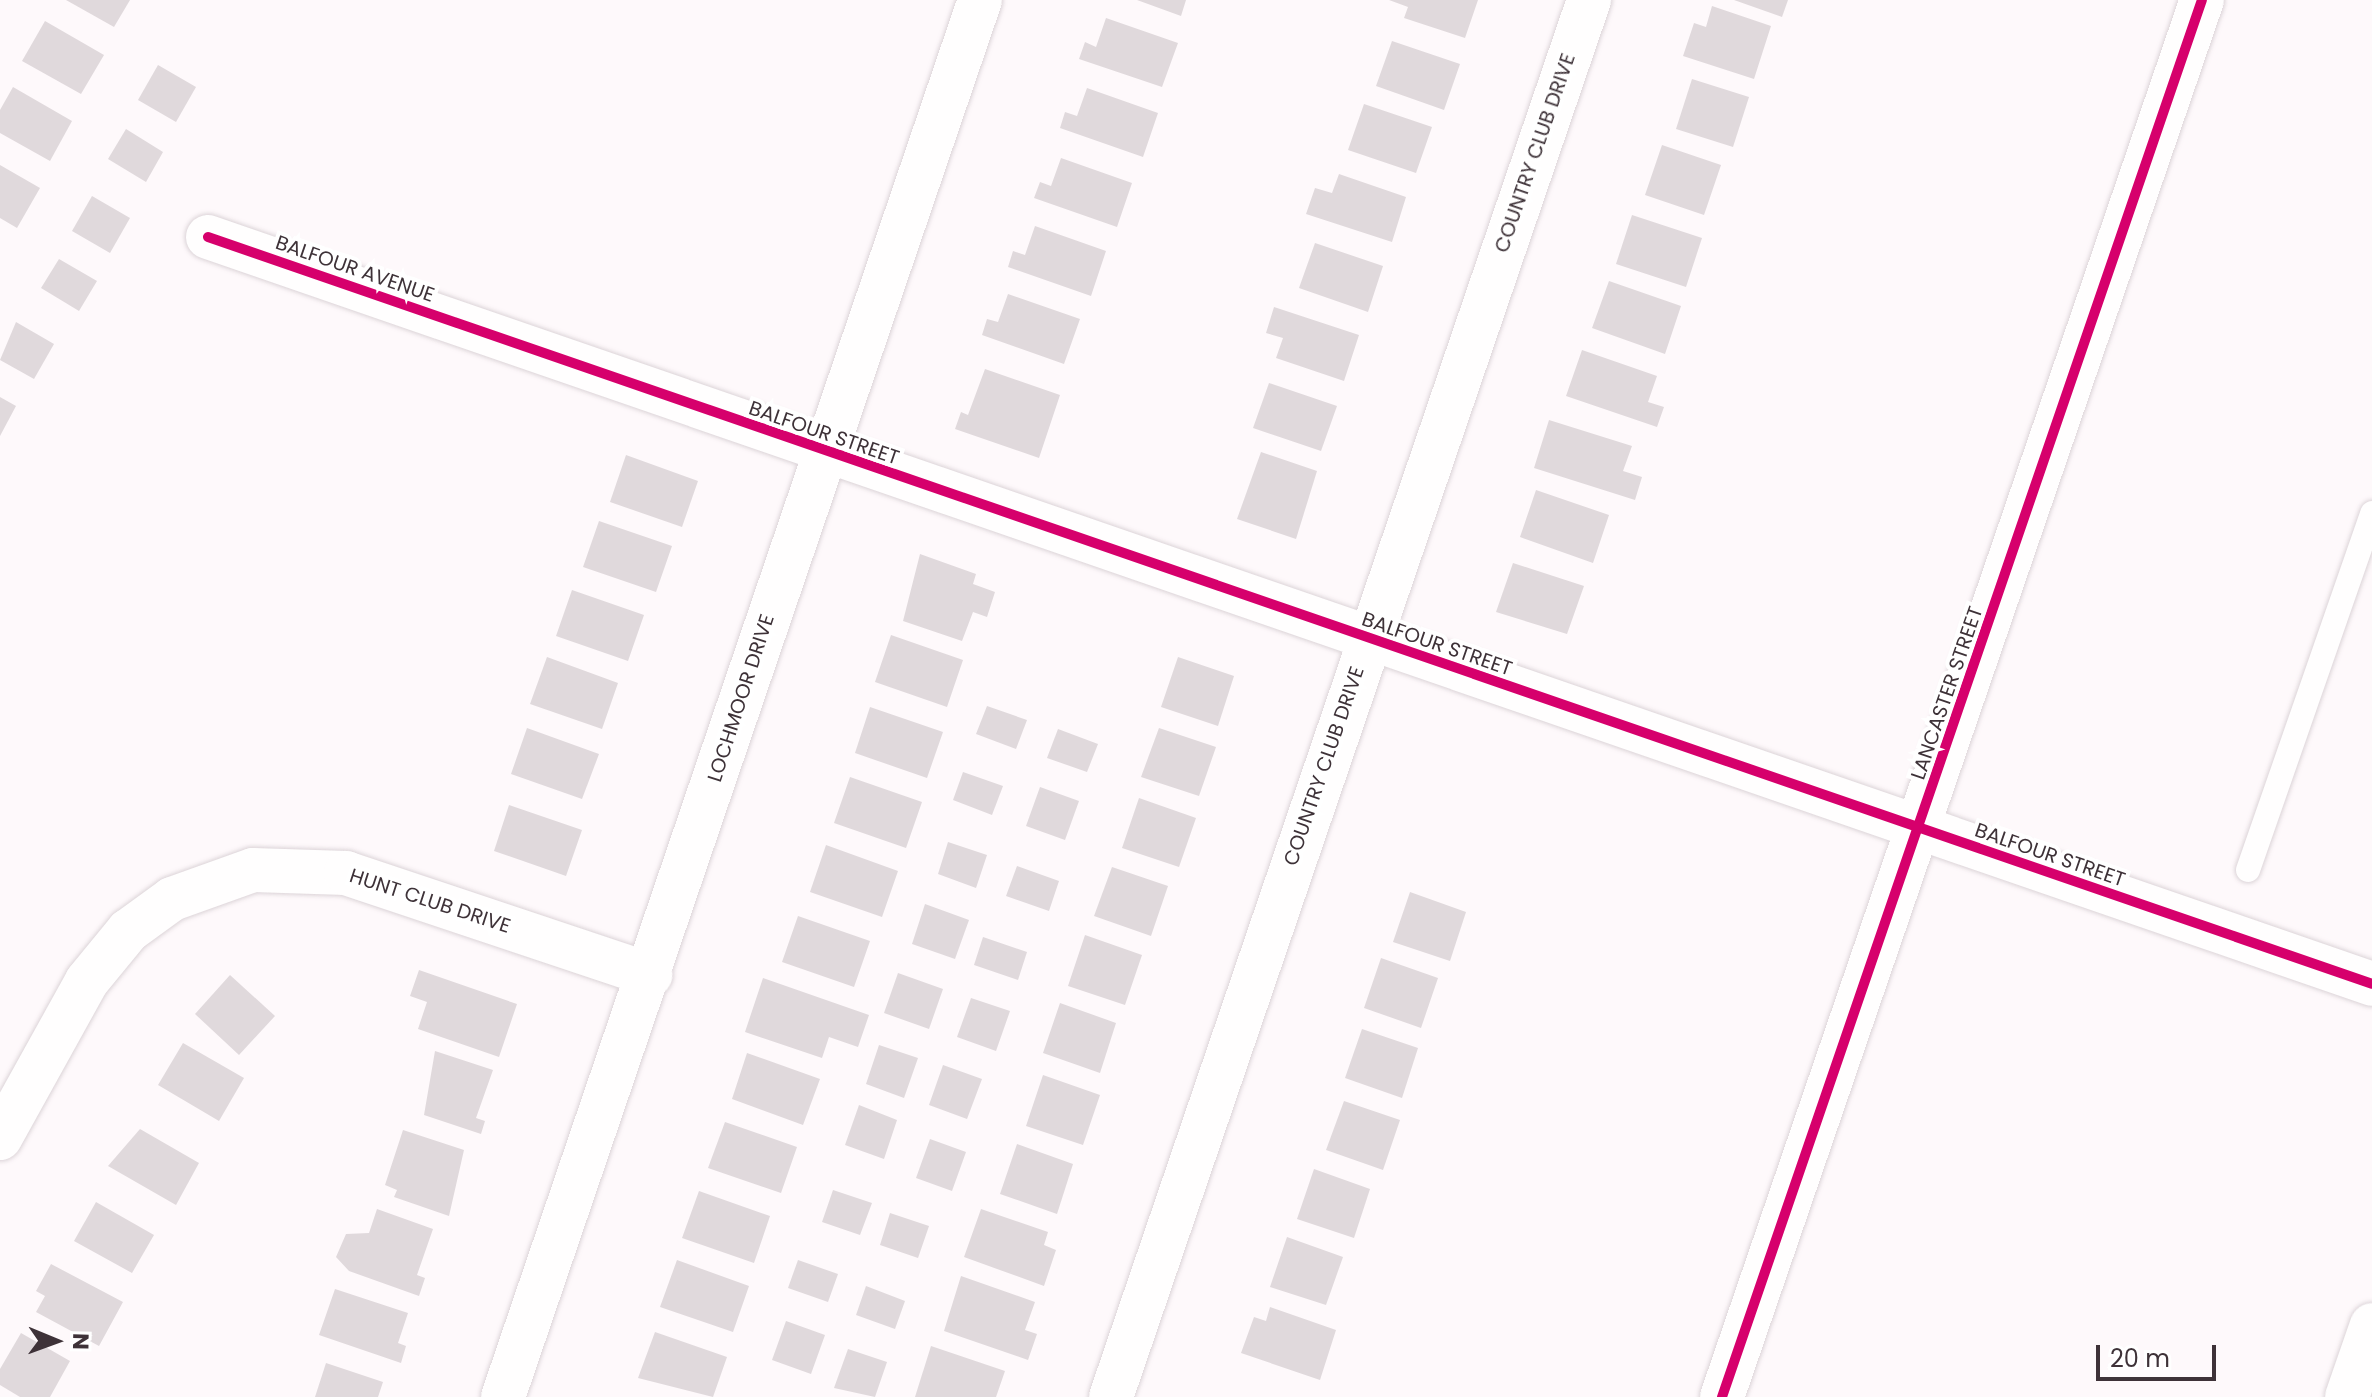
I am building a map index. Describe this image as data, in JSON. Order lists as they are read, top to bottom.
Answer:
{
  "streets": {
    "street": [
      "COUNTRY CLUB DRIVE",
      "BALFOUR AVENUE",
      "BALFOUR STREET",
      "LANCASTER STREET",
      "LOCHMOOR DRIVE",
      "HUNT CLUB DRIVE"
    ]
  },
  "crossings": [
    ["COUNTRY CLUB DRIVE", "BALFOUR STREET"],
    ["BALFOUR AVENUE", "BALFOUR STREET"],
    ["BALFOUR STREET", "LANCASTER STREET"],
    ["BALFOUR STREET", "LOCHMOOR DRIVE"],
    ["LOCHMOOR DRIVE", "HUNT CLUB DRIVE"]
  ],
  "scale_bar": "20 m",
  "north": "right"
}
